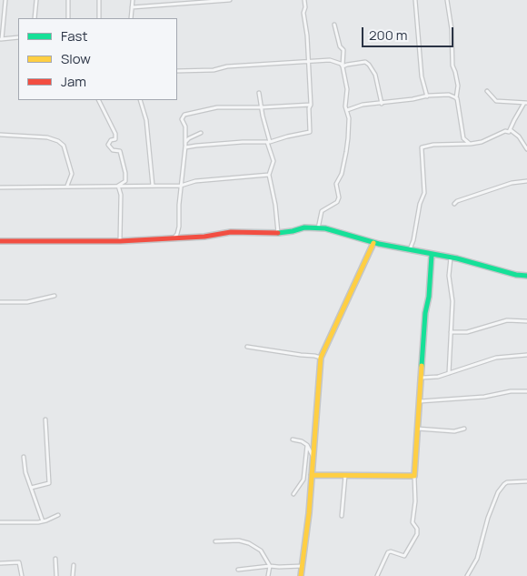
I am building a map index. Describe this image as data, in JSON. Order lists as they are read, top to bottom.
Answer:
{
  "legend": ["Fast", "Slow", "Jam"],
  "scale_bar": "200 m"
}
